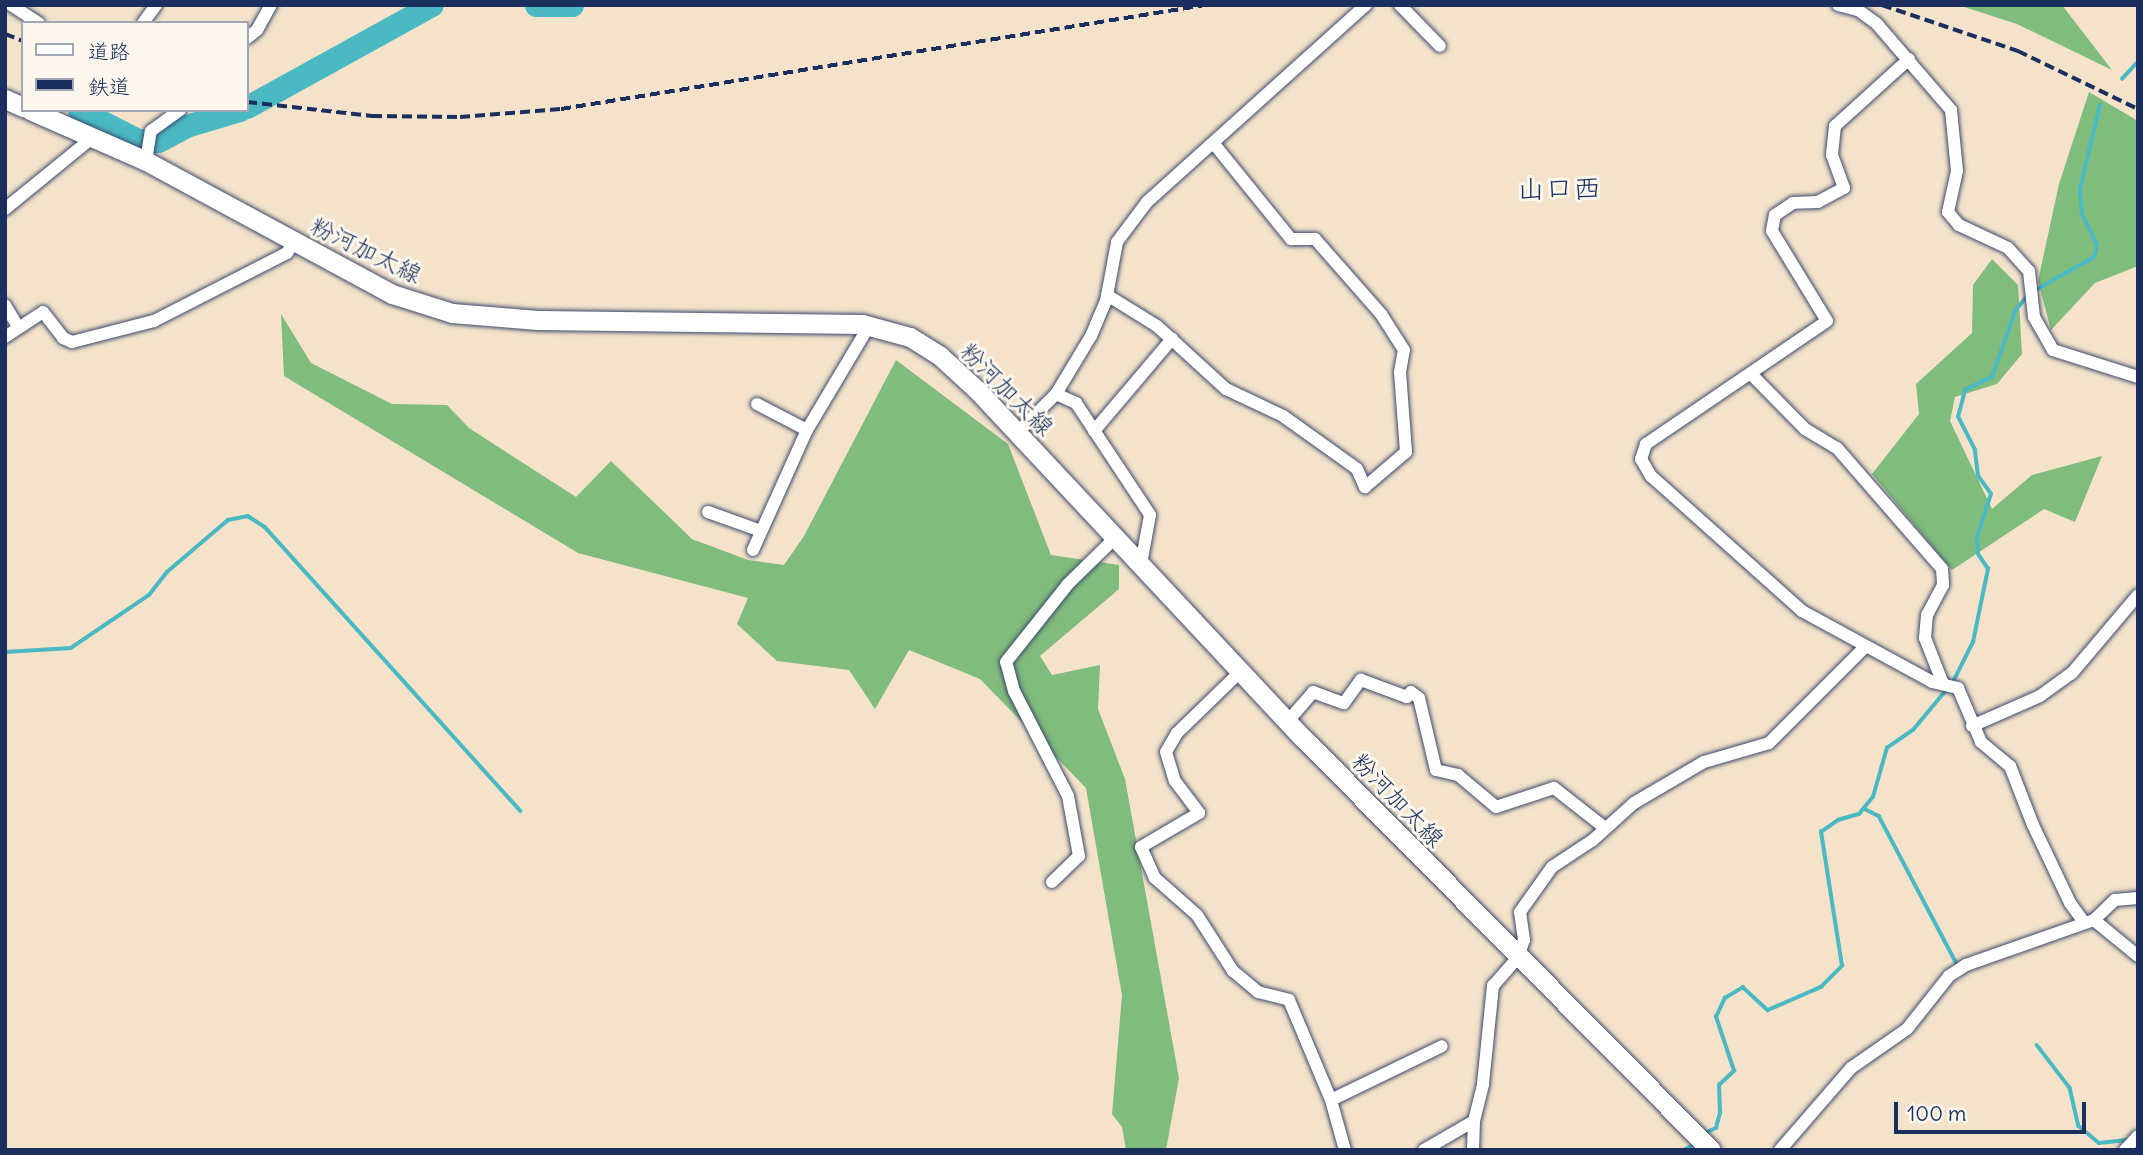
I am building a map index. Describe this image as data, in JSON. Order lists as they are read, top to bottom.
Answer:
{
  "streets": {
    "main road": ["粉河加太線"]
  },
  "districts": ["山口西"],
  "legend": ["道路", "鉄道"],
  "scale_bar": "100 m"
}
